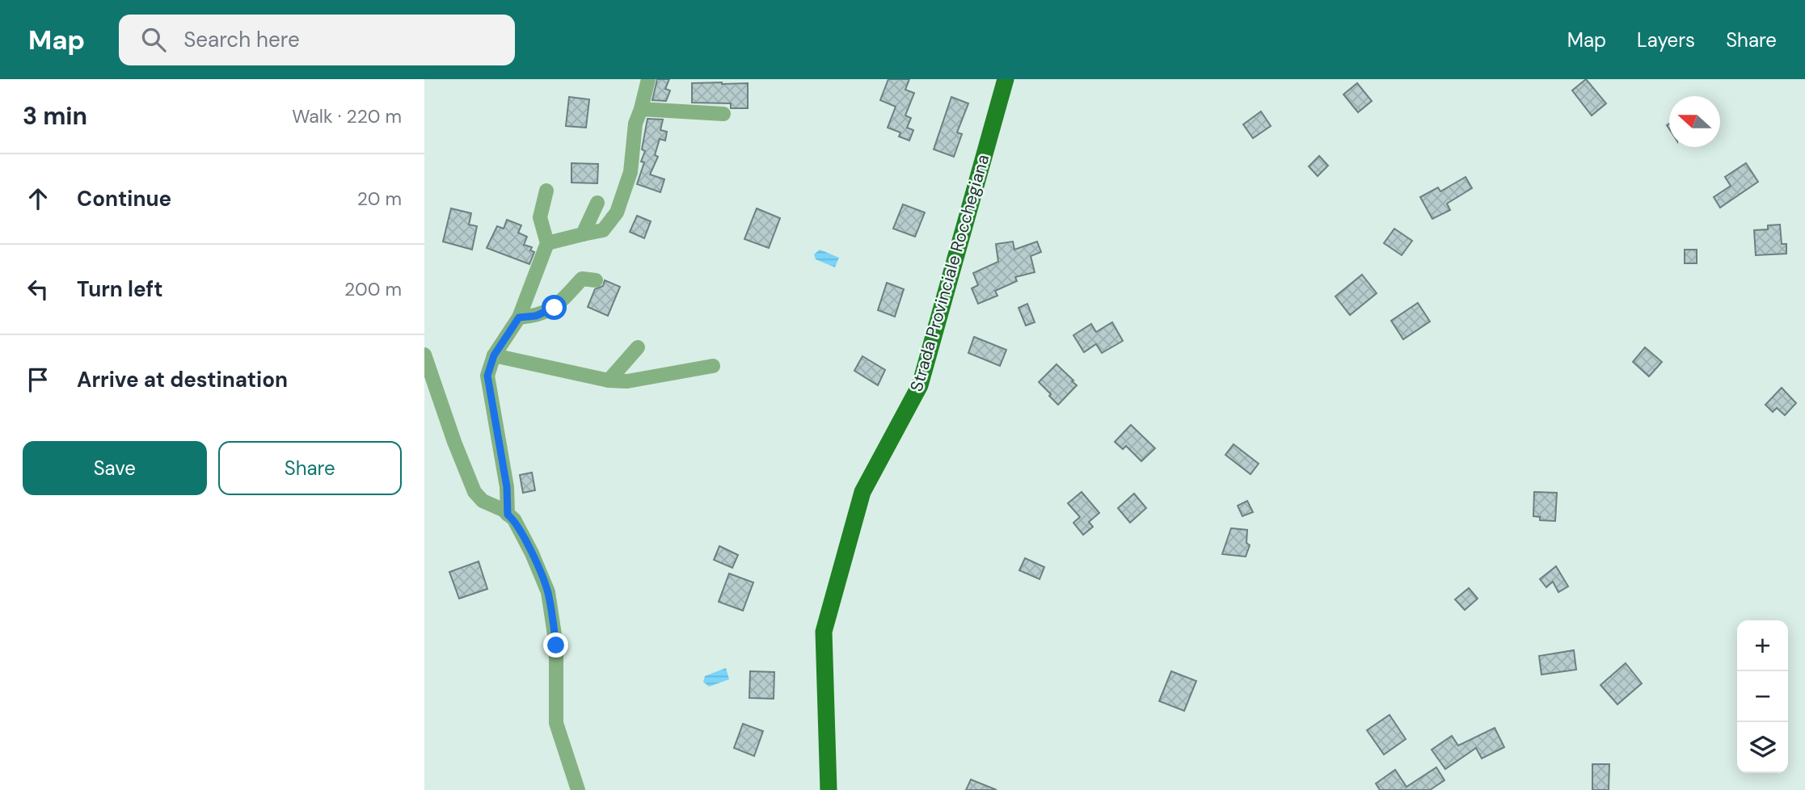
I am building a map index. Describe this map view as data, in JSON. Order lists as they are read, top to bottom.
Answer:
{
  "streets": {
    "main road": ["Strada Provinciale Rocchegiana"]
  },
  "north": "left",
  "page": {
    "header": "Map",
    "search": "Search here",
    "nav": ["Map", "Layers", "Share"],
    "heading": ["3 min", "Walk · 220 m"],
    "list": [
      ["Continue", "20 m"],
      ["Turn left", "200 m"],
      "Arrive at destination"
    ],
    "buttons": ["Save", "Share"],
    "map_buttons": ["+", "−"]
  }
}
